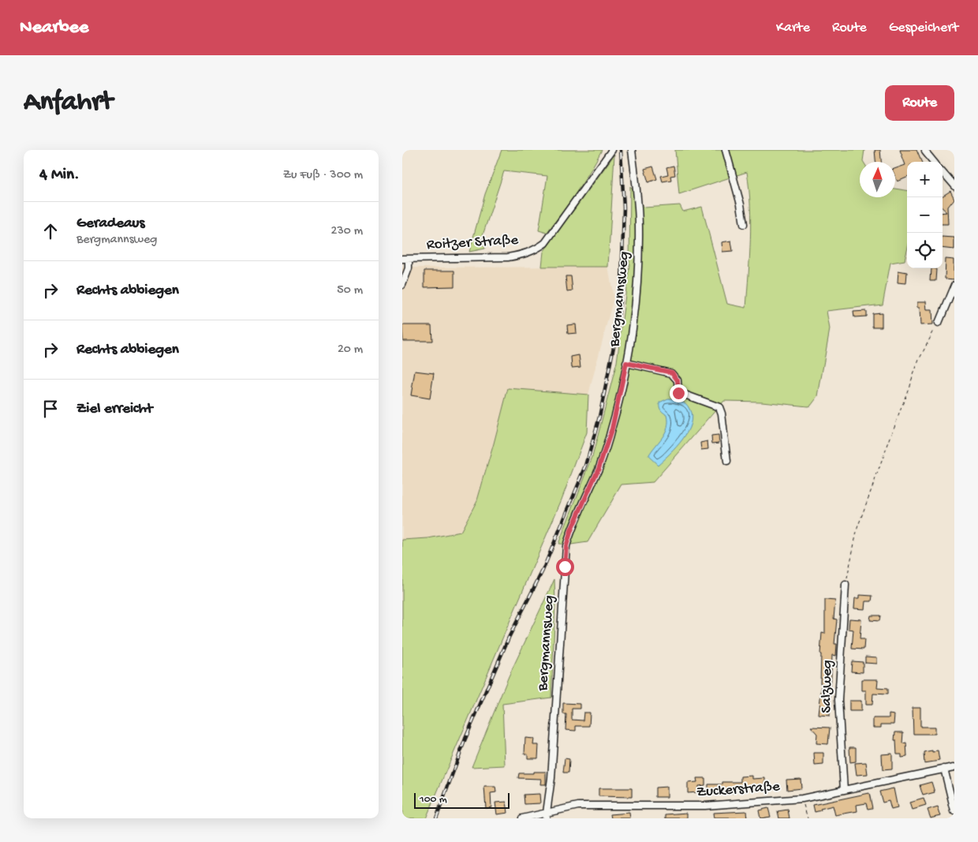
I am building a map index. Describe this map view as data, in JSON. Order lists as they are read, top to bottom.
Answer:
{
  "streets": {
    "street": [
      "Roitzer Straße",
      "Bergmannsweg",
      "Salzweg",
      "Zuckerstraße"
    ]
  },
  "crossings": [
    ["Bergmannsweg", "Zuckerstraße"],
    ["Salzweg", "Zuckerstraße"]
  ],
  "scale_bar": "100 m",
  "north": "top",
  "page": {
    "header": "Nearbee",
    "nav": ["Karte", "Route", "Gespeichert"],
    "buttons": "Route",
    "title": "Anfahrt",
    "heading": ["4 Min.", "Zu Fuß · 300 m"],
    "map_buttons": ["+", "−"],
    "list": [
      ["Geradeaus", "Bergmannsweg", "230 m"],
      ["Rechts abbiegen", "50 m"],
      ["Rechts abbiegen", "20 m"],
      "Ziel erreicht"
    ],
    "scale": "100 m"
  }
}
